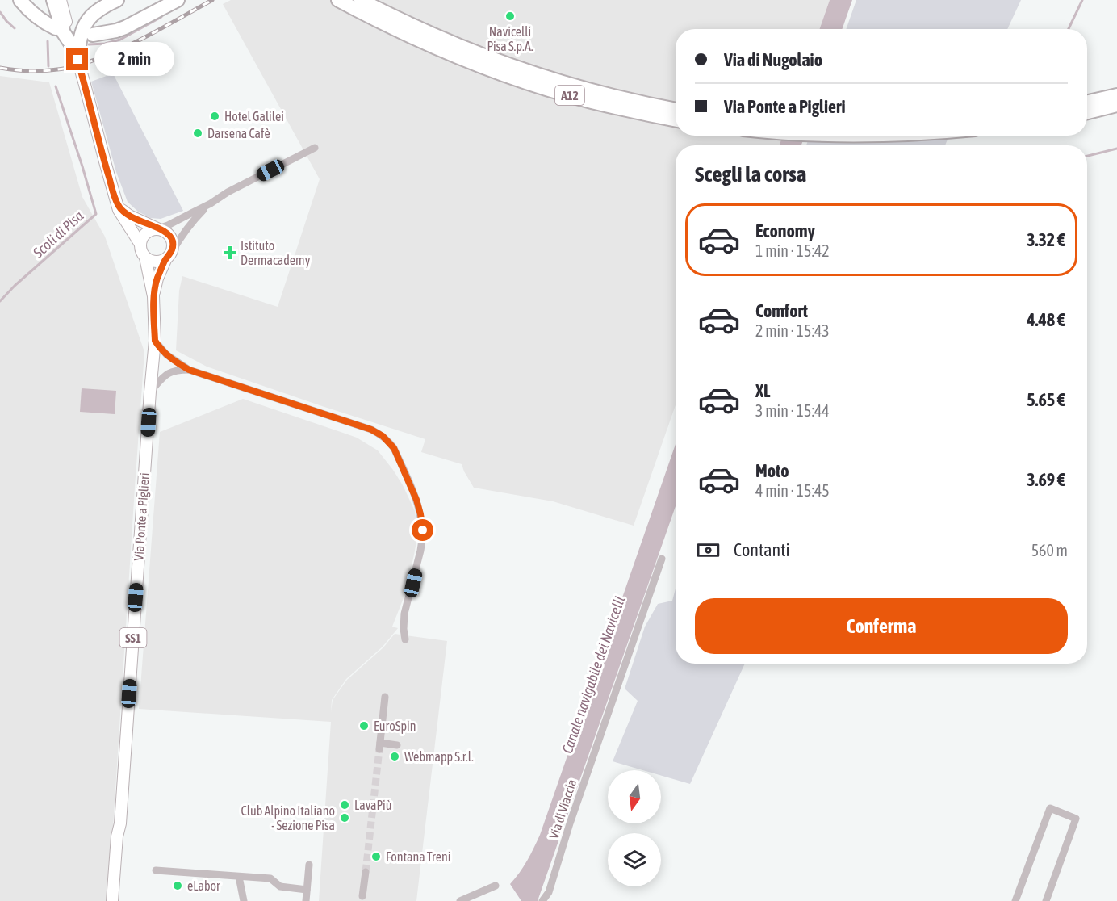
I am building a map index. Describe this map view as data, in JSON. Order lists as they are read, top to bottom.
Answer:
{
  "streets": {
    "highway": ["A12"],
    "main road": ["Via Ponte a Piglieri", "SS1"],
    "street": ["Via di Viaccia"]
  },
  "crossings": [
    ["Via Ponte a Piglieri", "SS1"]
  ],
  "water": ["Scoli di Pisa", "Canale navigabile dei Navicelli"],
  "places": {
    "other": [
      "Navicelli Pisa S.p.A.",
      "Hotel Galilei",
      "Darsena Cafè",
      "EuroSpin",
      "Webmapp S.r.l.",
      "LavaPiù",
      "Club Alpino Italiano - Sezione Pisa",
      "Fontana Treni",
      "eLabor"
    ],
    "health": ["Istituto Dermacademy"]
  },
  "north": "bottom",
  "page": {
    "banner": ["Via di Nugolaio", "Via Ponte a Piglieri"],
    "bubble": "2 min",
    "heading": "Scegli la corsa",
    "list": [
      {
        "name": "Economy",
        "note": "1 min · 15:42",
        "value": "3.32 €"
      },
      {
        "name": "Comfort",
        "note": "2 min · 15:43",
        "value": "4.48 €"
      },
      {
        "name": "XL",
        "note": "3 min · 15:44",
        "value": "5.65 €"
      },
      {
        "name": "Moto",
        "note": "4 min · 15:45",
        "value": "3.69 €"
      }
    ],
    "pay": ["Contanti", "560 m"],
    "buttons": "Conferma"
  }
}
